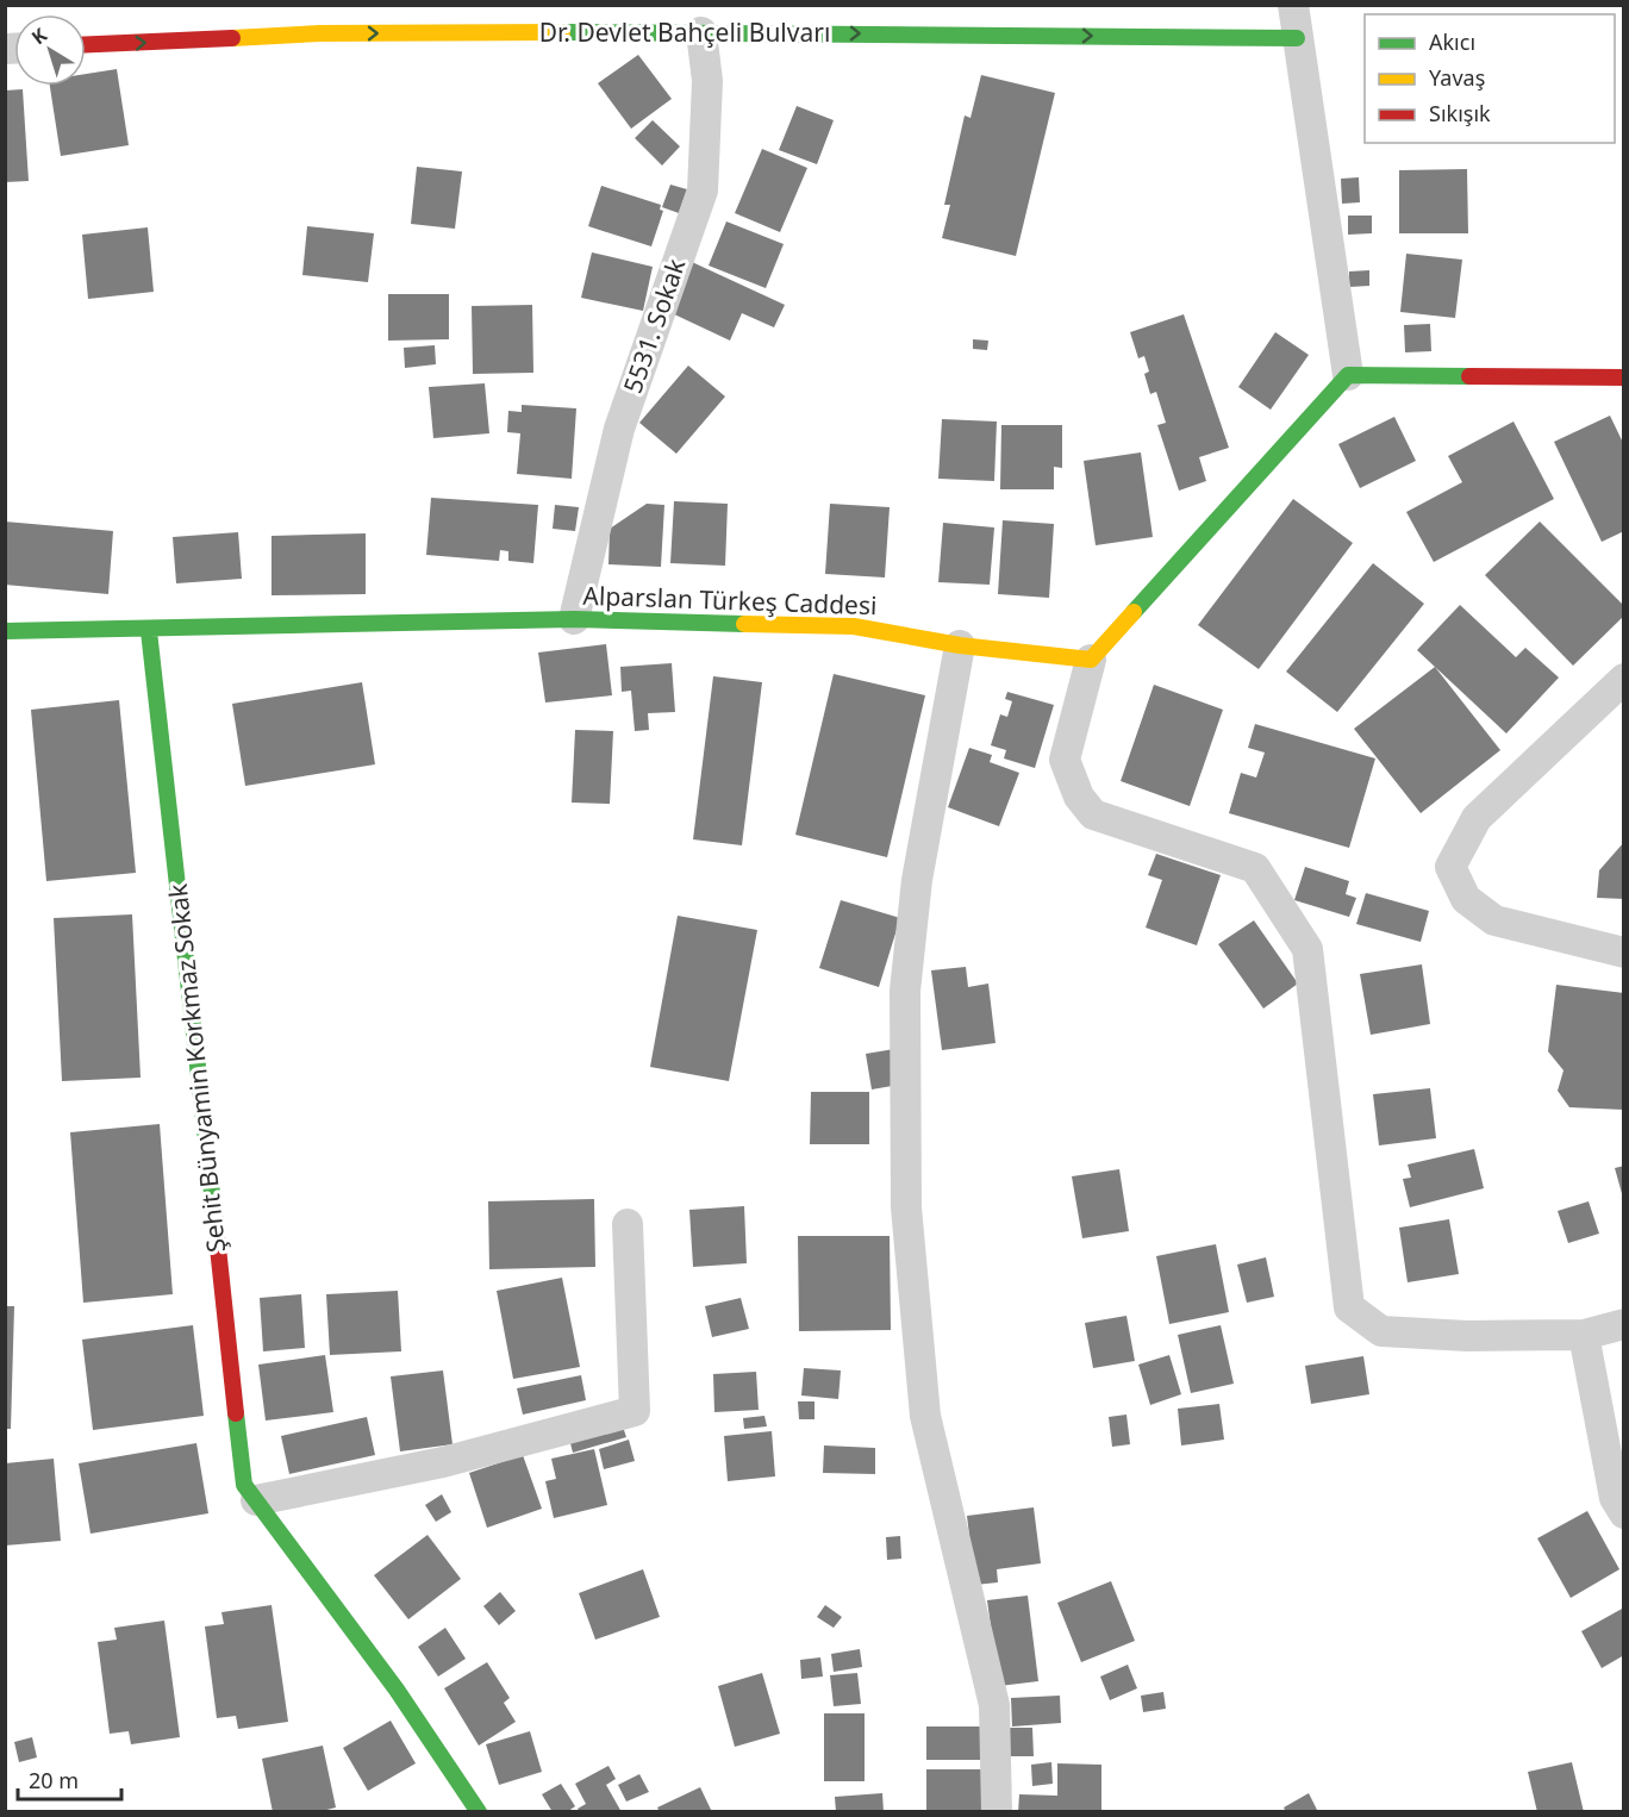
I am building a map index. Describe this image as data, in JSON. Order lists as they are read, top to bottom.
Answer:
{
  "streets": {
    "street": [
      "Dr. Devlet Bahçeli Bulvarı",
      "5531. Sokak",
      "Alparslan Türkeş Caddesi",
      "Şehit Bünyamin Korkmaz Sokak"
    ]
  },
  "crossings": [
    ["Dr. Devlet Bahçeli Bulvarı", "5531. Sokak"],
    ["5531. Sokak", "Alparslan Türkeş Caddesi"],
    ["Alparslan Türkeş Caddesi", "Şehit Bünyamin Korkmaz Sokak"]
  ],
  "one_way": ["Dr. Devlet Bahçeli Bulvarı"],
  "legend": ["Akıcı", "Yavaş", "Sıkışık"],
  "scale_bar": "20 m",
  "north": "top left"
}
